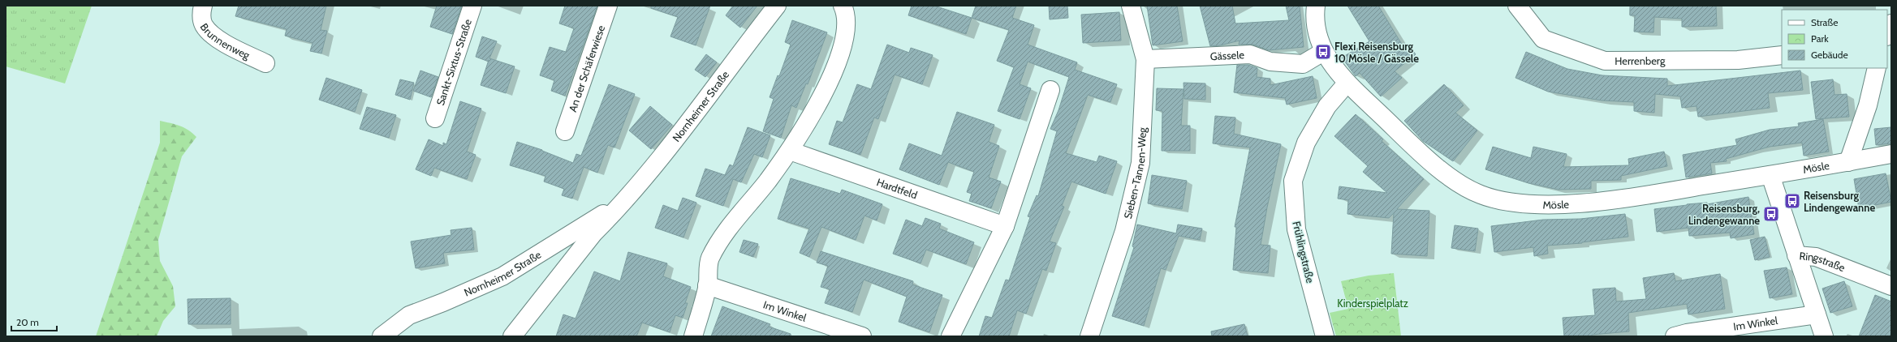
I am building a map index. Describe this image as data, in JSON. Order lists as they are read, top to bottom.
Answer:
{
  "streets": {
    "street": [
      "Brunnenweg",
      "Gässele",
      "Herrenberg",
      "Sankt-Sixtus-Straße",
      "An der Schäferwiese",
      "Nornheimer Straße",
      "Mösle",
      "Sieben-Tannen-Weg",
      "Hardtfeld",
      "Frühlingstraße",
      "Ringstraße",
      "Im Winkel"
    ]
  },
  "crossings": [
    ["Gässele", "Mösle"],
    ["Gässele", "Sieben-Tannen-Weg"],
    ["Mösle", "Frühlingstraße"],
    ["Ringstraße", "Im Winkel"]
  ],
  "parks": ["Kinderspielplatz"],
  "places": {
    "bus stop": ["Flexi Reisensburg 10 Mösle / Gässele", "Reisensburg Lindengewanne", "Reisensburg, Lindengewanne"]
  },
  "legend": ["Straße", "Park", "Gebäude"],
  "scale_bar": "20 m"
}
